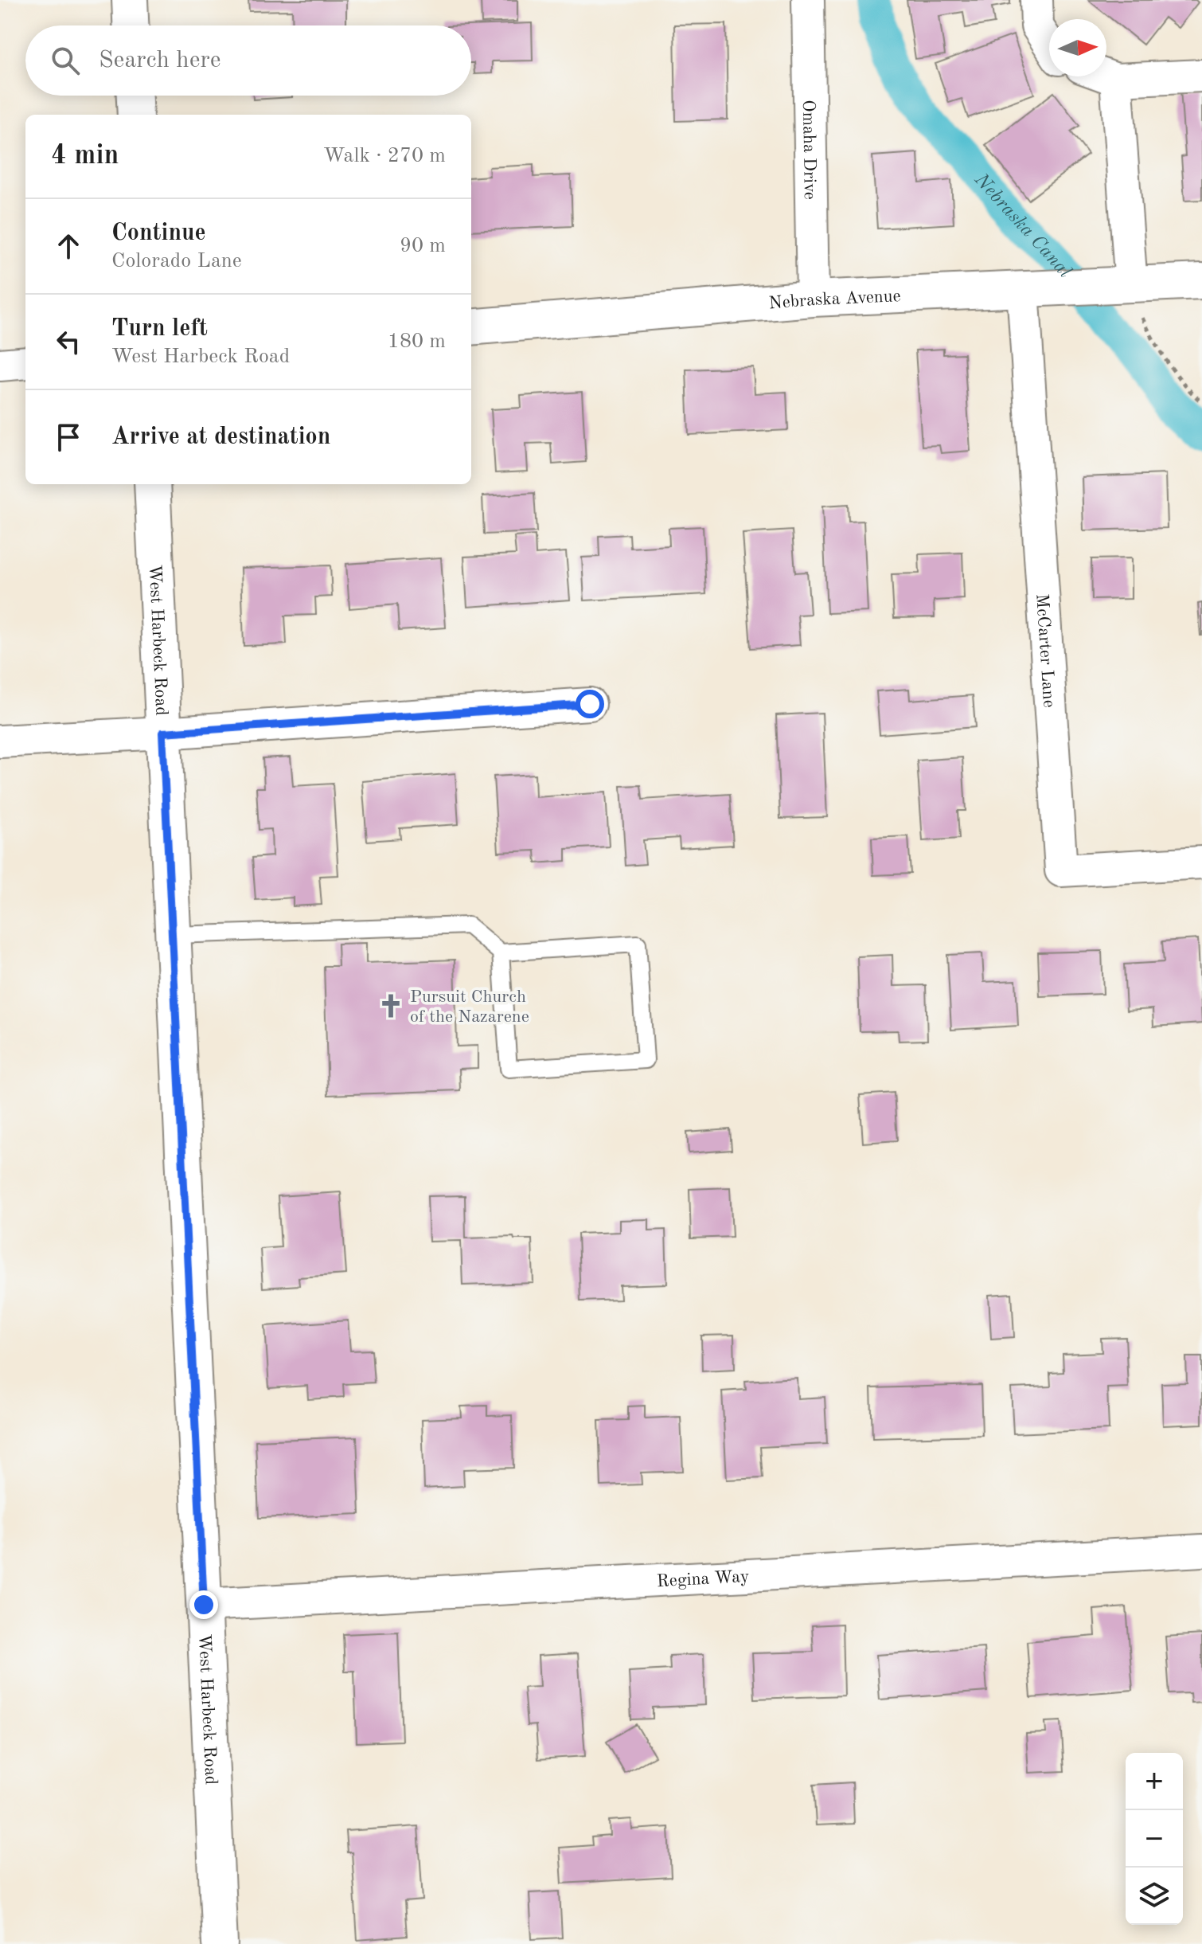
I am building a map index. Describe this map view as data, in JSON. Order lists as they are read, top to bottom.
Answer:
{
  "streets": {
    "street": [
      "Omaha Drive",
      "Nebraska Avenue",
      "West Harbeck Road",
      "McCarter Lane",
      "Regina Way"
    ]
  },
  "crossings": [
    ["Omaha Drive", "Nebraska Avenue"],
    ["Nebraska Avenue", "McCarter Lane"],
    ["West Harbeck Road", "Regina Way"]
  ],
  "water": ["Nebraska Canal"],
  "places": {
    "church": ["Pursuit Church of the Nazarene"]
  },
  "north": "right",
  "page": {
    "search": "Search here",
    "heading": ["4 min", "Walk · 270 m"],
    "list": [
      ["Continue", "Colorado Lane", "90 m"],
      ["Turn left", "West Harbeck Road", "180 m"],
      "Arrive at destination"
    ],
    "map_buttons": ["+", "−"]
  }
}
